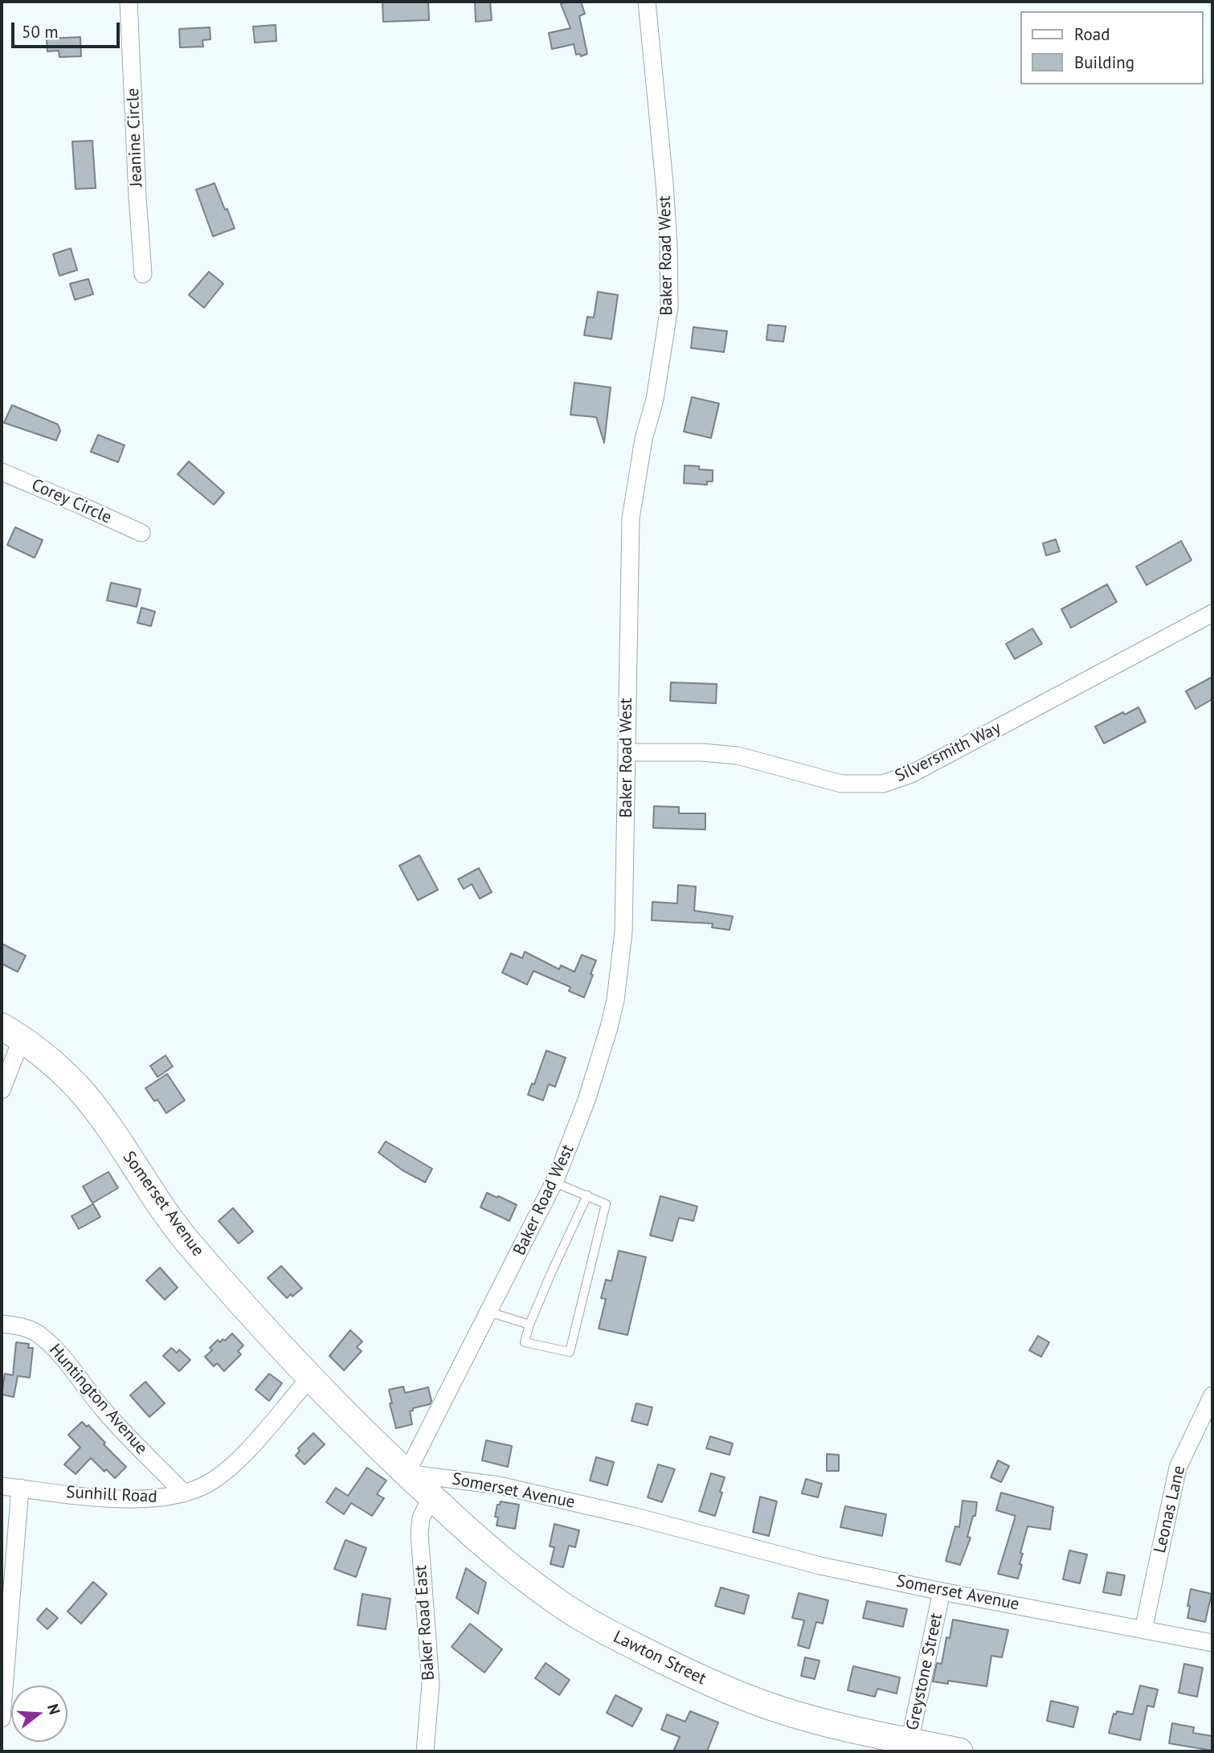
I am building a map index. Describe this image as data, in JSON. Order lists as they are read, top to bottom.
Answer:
{
  "streets": {
    "main road": ["Somerset Avenue", "Lawton Street"],
    "street": [
      "Jeanine Circle",
      "Baker Road West",
      "Corey Circle",
      "Silversmith Way",
      "Huntington Avenue",
      "Sunhill Road",
      "Leonas Lane",
      "Baker Road East",
      "Greystone Street"
    ]
  },
  "crossings": [
    ["Baker Road West", "Silversmith Way"],
    ["Baker Road West", "Somerset Avenue"],
    ["Baker Road West", "Lawton Street"],
    ["Somerset Avenue", "Sunhill Road"],
    ["Somerset Avenue", "Leonas Lane"],
    ["Somerset Avenue", "Lawton Street"],
    ["Somerset Avenue", "Greystone Street"],
    ["Huntington Avenue", "Sunhill Road"],
    ["Baker Road East", "Lawton Street"],
    ["Lawton Street", "Greystone Street"]
  ],
  "legend": ["Road", "Building"],
  "scale_bar": "50 m",
  "north": "right"
}
